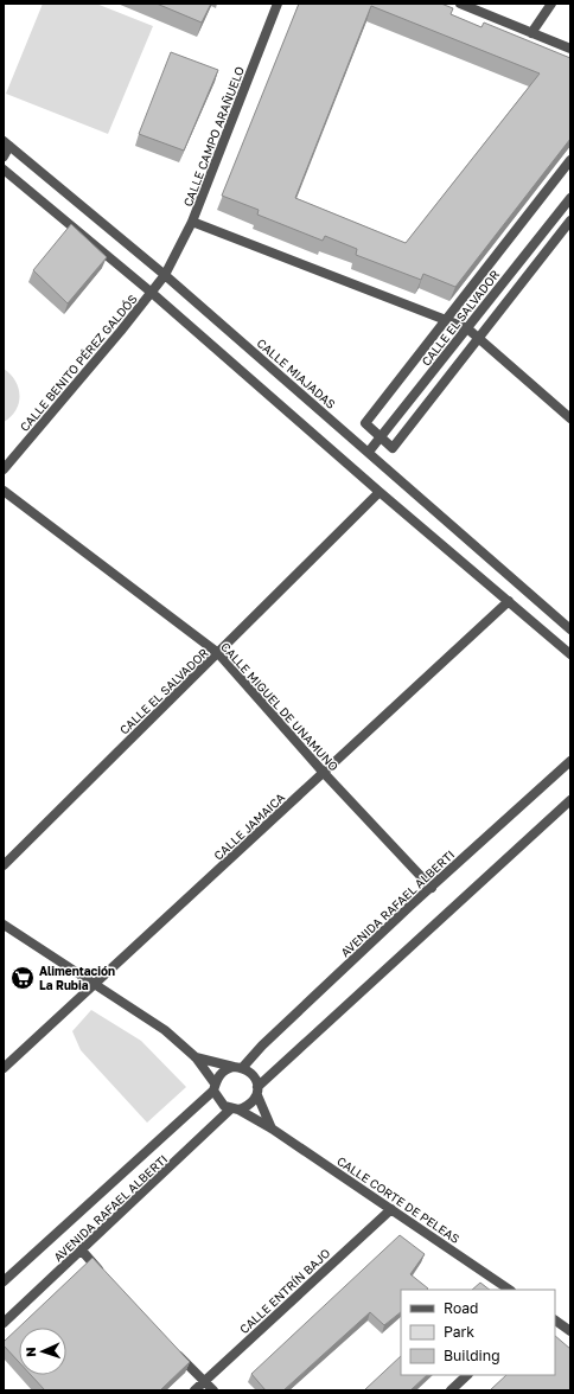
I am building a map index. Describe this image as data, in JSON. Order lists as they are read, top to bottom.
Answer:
{
  "streets": {
    "street": [
      "CALLE CAMPO ARAÑUELO",
      "CALLE EL SALVADOR",
      "CALLE BENITO PÉREZ GALDÓS",
      "CALLE MIAJADAS",
      "CALLE MIGUEL DE UNAMUNO",
      "CALLE JAMAICA",
      "AVENIDA RAFAEL ALBERTI",
      "CALLE CORTE DE PELEAS",
      "CALLE ENTRÍN BAJO"
    ]
  },
  "crossings": [
    ["CALLE CAMPO ARAÑUELO", "CALLE BENITO PÉREZ GALDÓS"],
    ["CALLE CAMPO ARAÑUELO", "CALLE MIAJADAS"],
    ["CALLE EL SALVADOR", "CALLE MIAJADAS"],
    ["CALLE EL SALVADOR", "CALLE MIGUEL DE UNAMUNO"],
    ["CALLE MIGUEL DE UNAMUNO", "CALLE JAMAICA"],
    ["CALLE MIGUEL DE UNAMUNO", "AVENIDA RAFAEL ALBERTI"],
    ["AVENIDA RAFAEL ALBERTI", "CALLE CORTE DE PELEAS"],
    ["CALLE CORTE DE PELEAS", "CALLE ENTRÍN BAJO"]
  ],
  "places": {
    "supermarket": ["Alimentación La Rubia"]
  },
  "legend": ["Road", "Park", "Building"],
  "north": "left"
}
